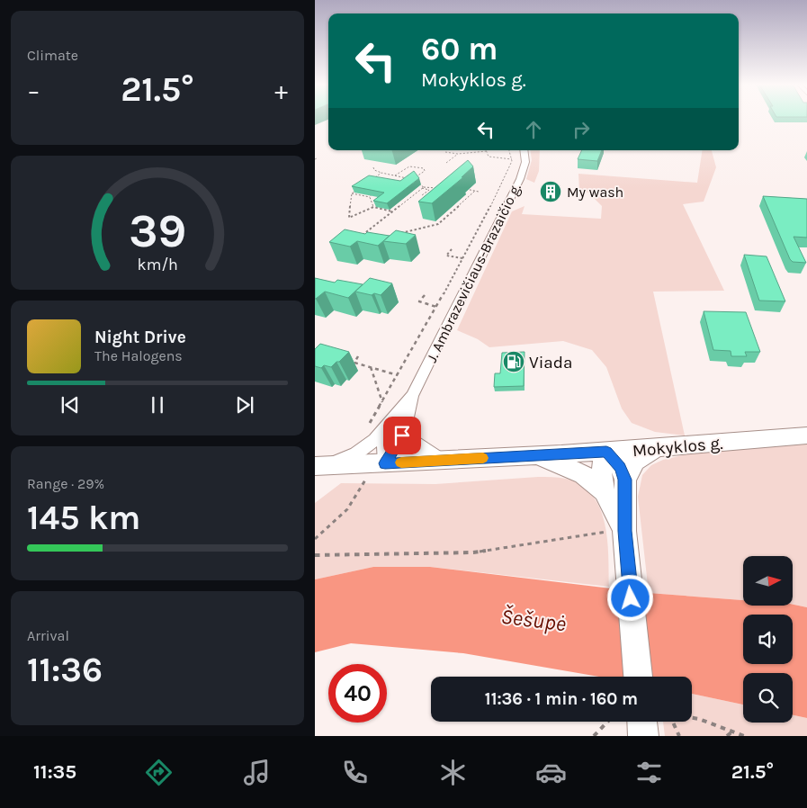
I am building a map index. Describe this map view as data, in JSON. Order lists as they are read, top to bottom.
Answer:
{
  "streets": {
    "main road": ["Mokyklos g."],
    "street": ["J. Ambrazevičiaus-Brazaičio g."]
  },
  "crossings": [
    ["J. Ambrazevičiaus-Brazaičio g.", "Mokyklos g."]
  ],
  "water": ["Šešupė"],
  "places": {
    "building": ["My wash"],
    "fuel station": ["Viada"]
  },
  "north": "right",
  "page": {
    "tile": [
      "Climate",
      ["Range · 29%", "145 km"],
      ["Arrival", "11:36"]
    ],
    "turn": ["60 m", "Mokyklos g."],
    "heat": ["−", "21.5°", "+"],
    "song": ["Night Drive", "The Halogens"],
    "limit": "40",
    "trip": "11:36 · 1 min · 160 m",
    "tabs": ["11:35", "21.5°"],
    "gauge": ["39", "km/h"]
  }
}
